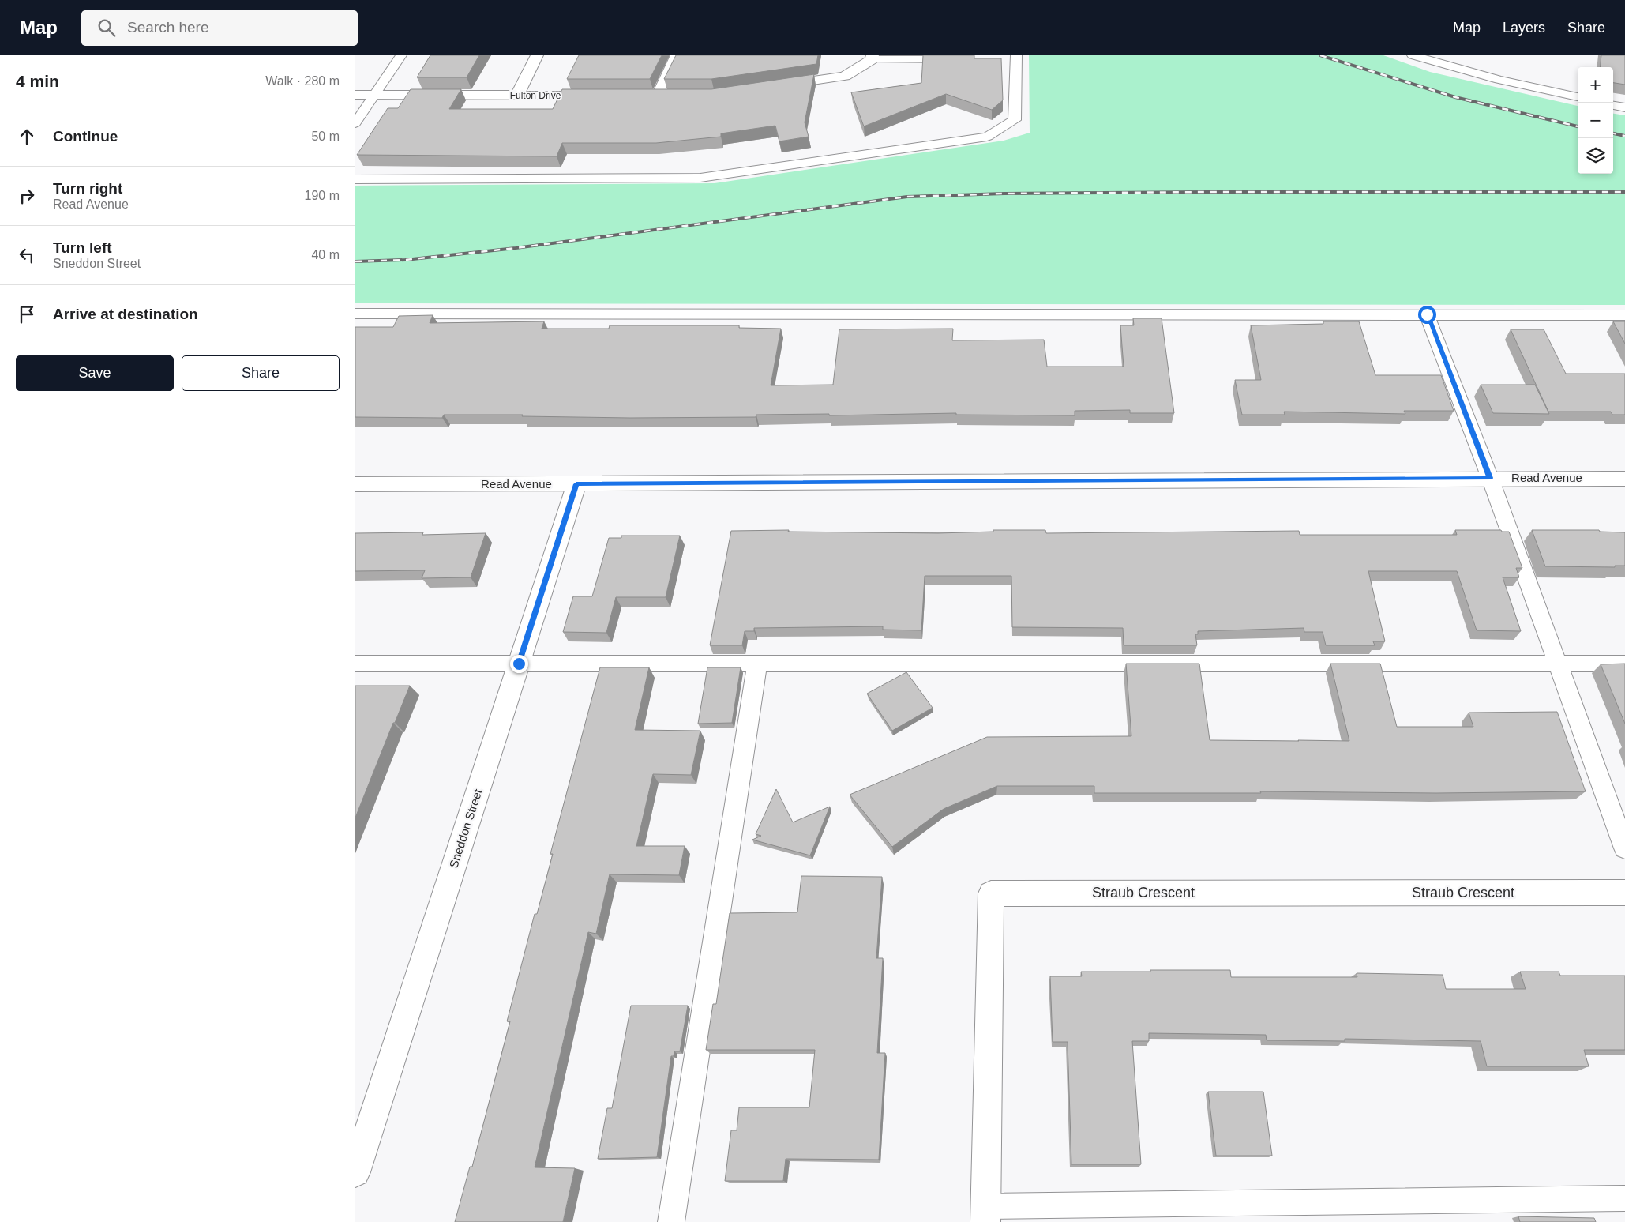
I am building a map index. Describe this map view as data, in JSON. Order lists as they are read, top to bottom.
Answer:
{
  "streets": {
    "street": [
      "Fulton Drive",
      "Read Avenue",
      "Sneddon Street",
      "Straub Crescent"
    ]
  },
  "crossings": [
    ["Read Avenue", "Sneddon Street"]
  ],
  "page": {
    "header": "Map",
    "search": "Search here",
    "nav": ["Map", "Layers", "Share"],
    "heading": ["4 min", "Walk · 280 m"],
    "map_buttons": ["+", "−"],
    "list": [
      ["Continue", "50 m"],
      ["Turn right", "Read Avenue", "190 m"],
      ["Turn left", "Sneddon Street", "40 m"],
      "Arrive at destination"
    ],
    "buttons": ["Save", "Share"]
  }
}
